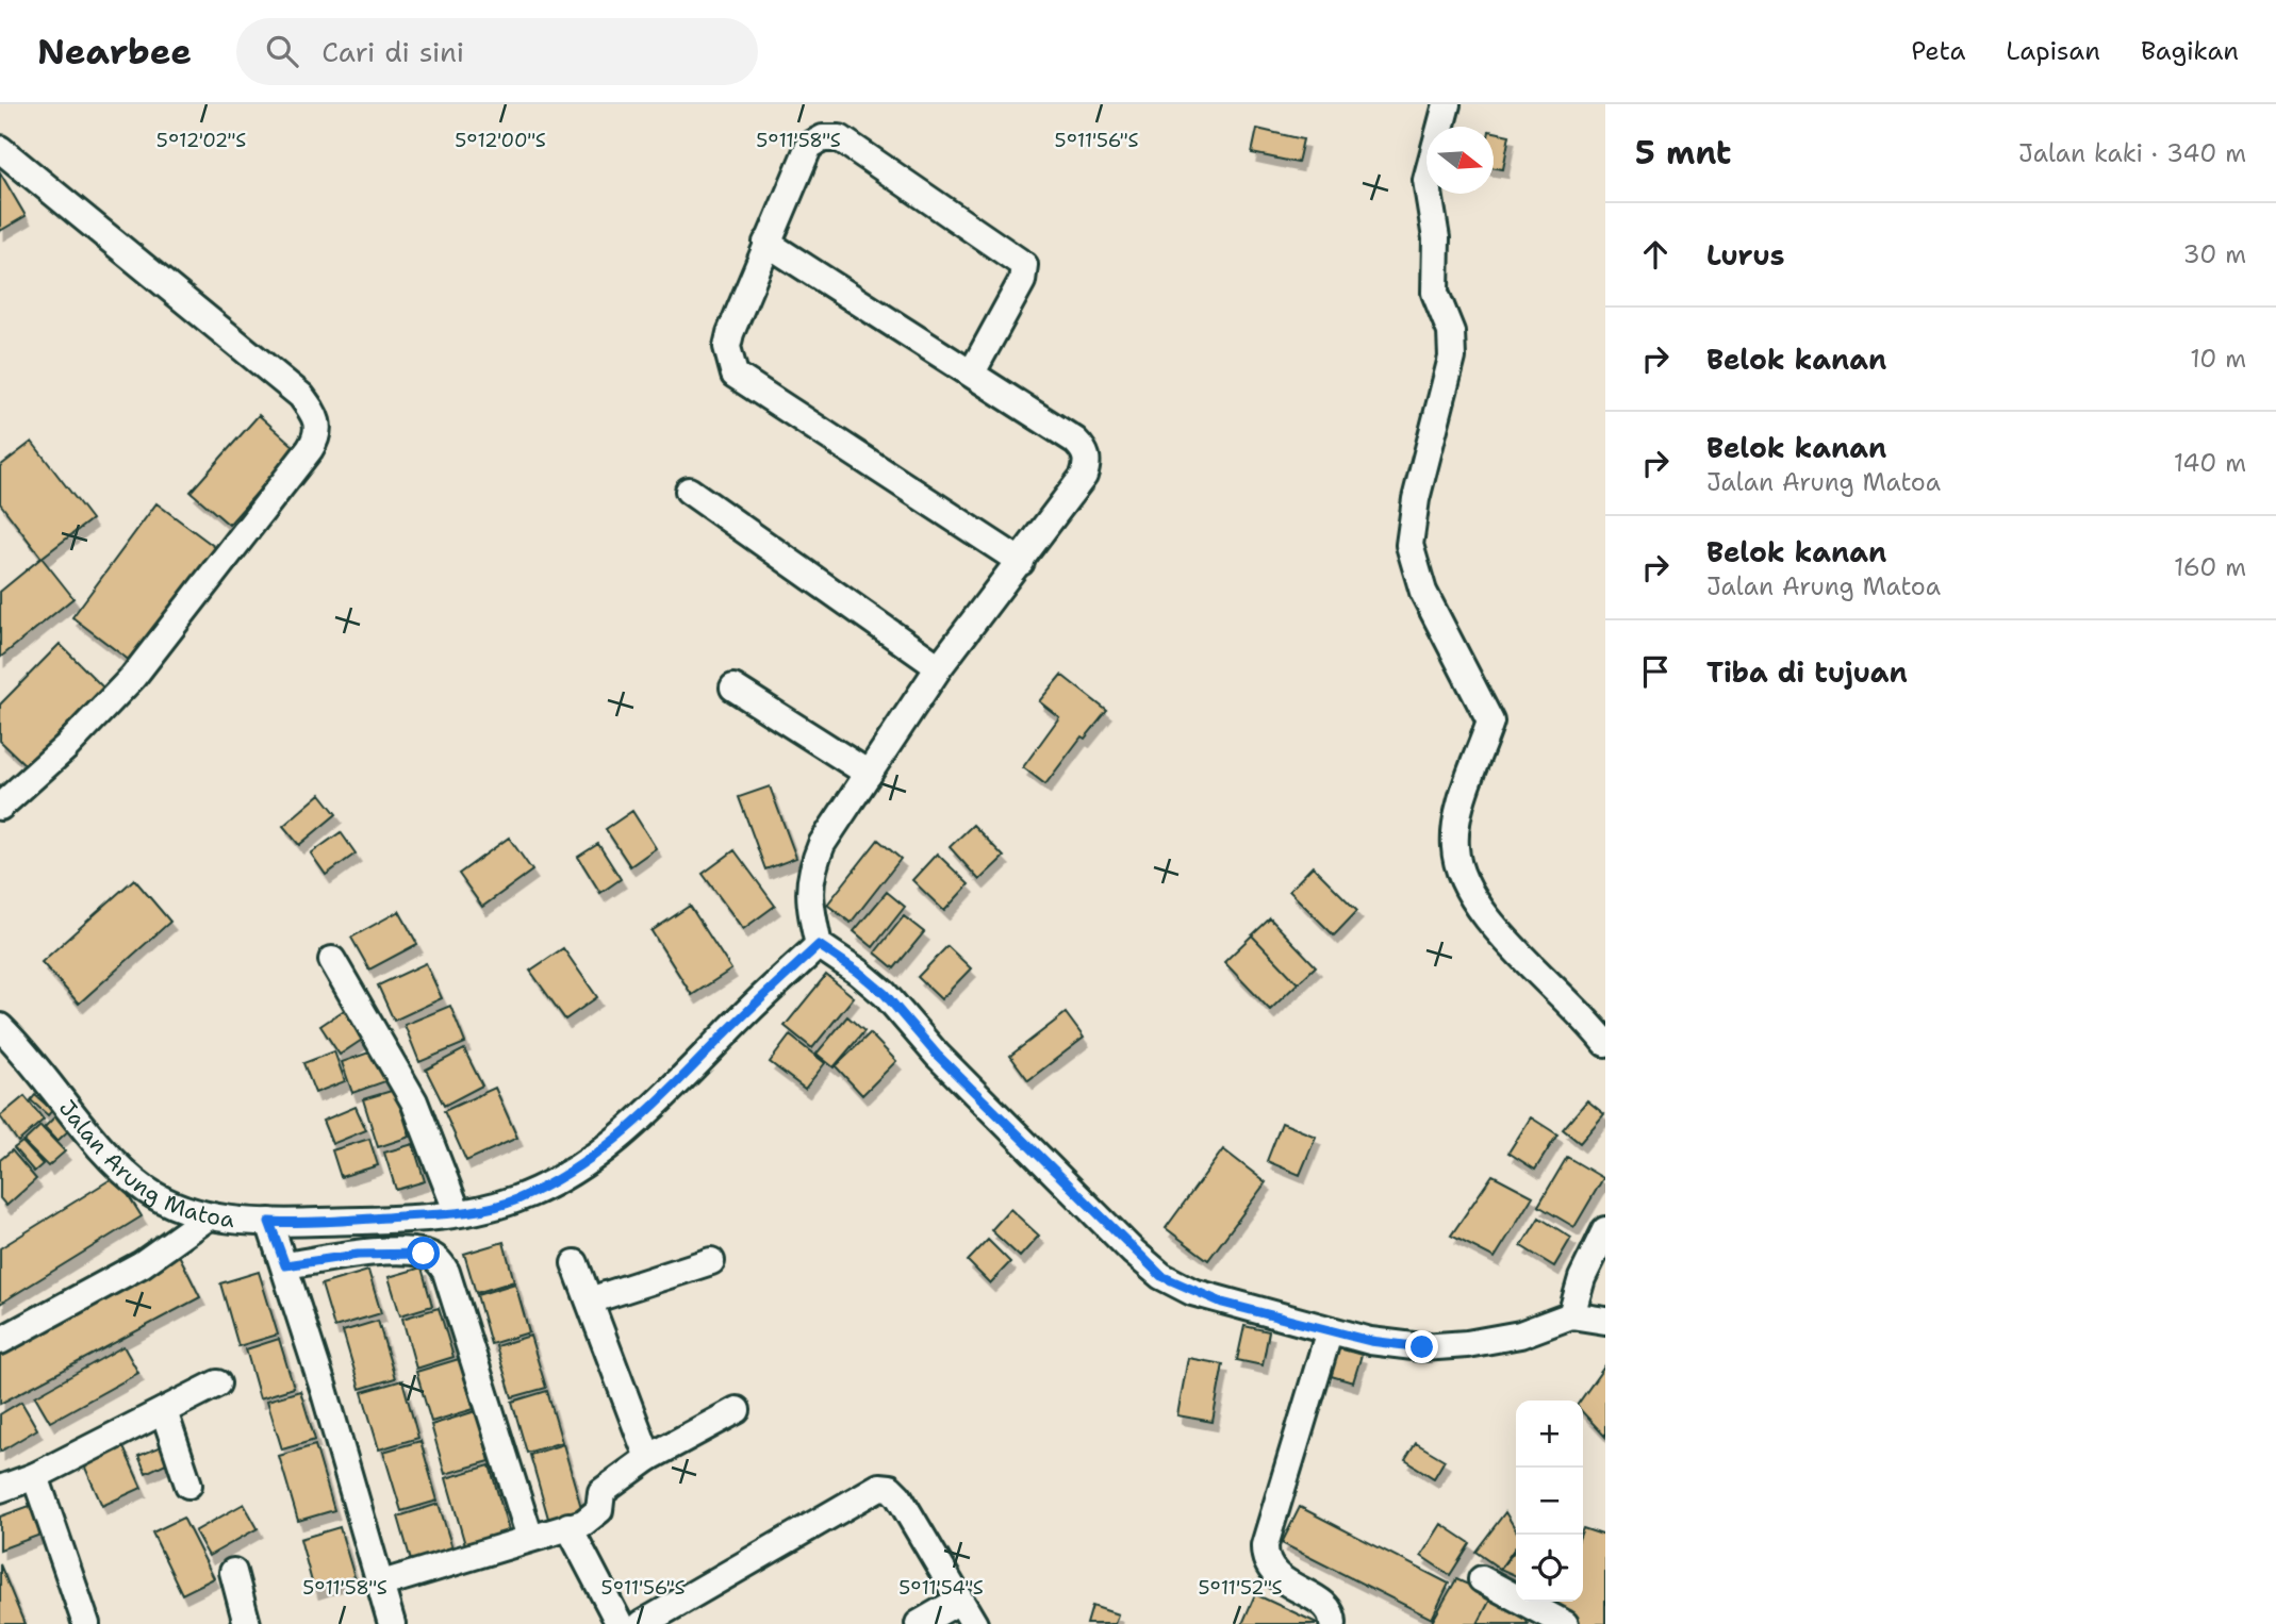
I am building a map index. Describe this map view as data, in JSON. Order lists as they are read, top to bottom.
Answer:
{
  "streets": {
    "street": ["Jalan Arung Matoa"]
  },
  "north": "right",
  "page": {
    "header": "Nearbee",
    "search": "Cari di sini",
    "nav": ["Peta", "Lapisan", "Bagikan"],
    "heading": ["5 mnt", "Jalan kaki · 340 m"],
    "list": [
      ["Lurus", "30 m"],
      ["Belok kanan", "10 m"],
      ["Belok kanan", "Jalan Arung Matoa", "140 m"],
      ["Belok kanan", "Jalan Arung Matoa", "160 m"],
      "Tiba di tujuan"
    ],
    "map_buttons": ["+", "−"]
  },
  "coordinates": [
    "5°12'02\"S",
    "5°12'00\"S",
    "5°11'58\"S",
    "5°11'56\"S",
    "5°11'54\"S",
    "5°11'52\"S"
  ]
}
